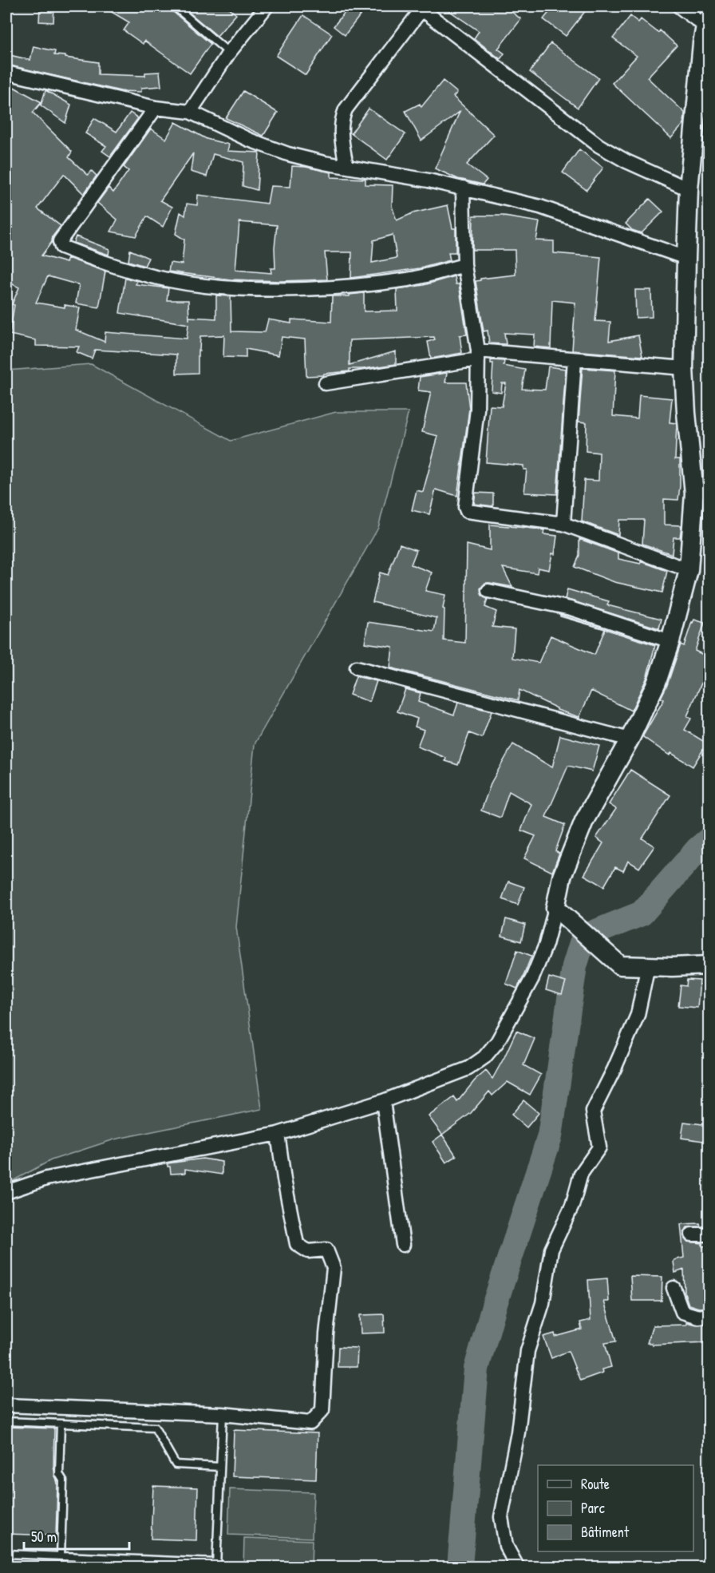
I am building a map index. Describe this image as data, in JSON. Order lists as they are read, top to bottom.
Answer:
{
  "legend": ["Route", "Parc", "Bâtiment"],
  "scale_bar": "50 m"
}
